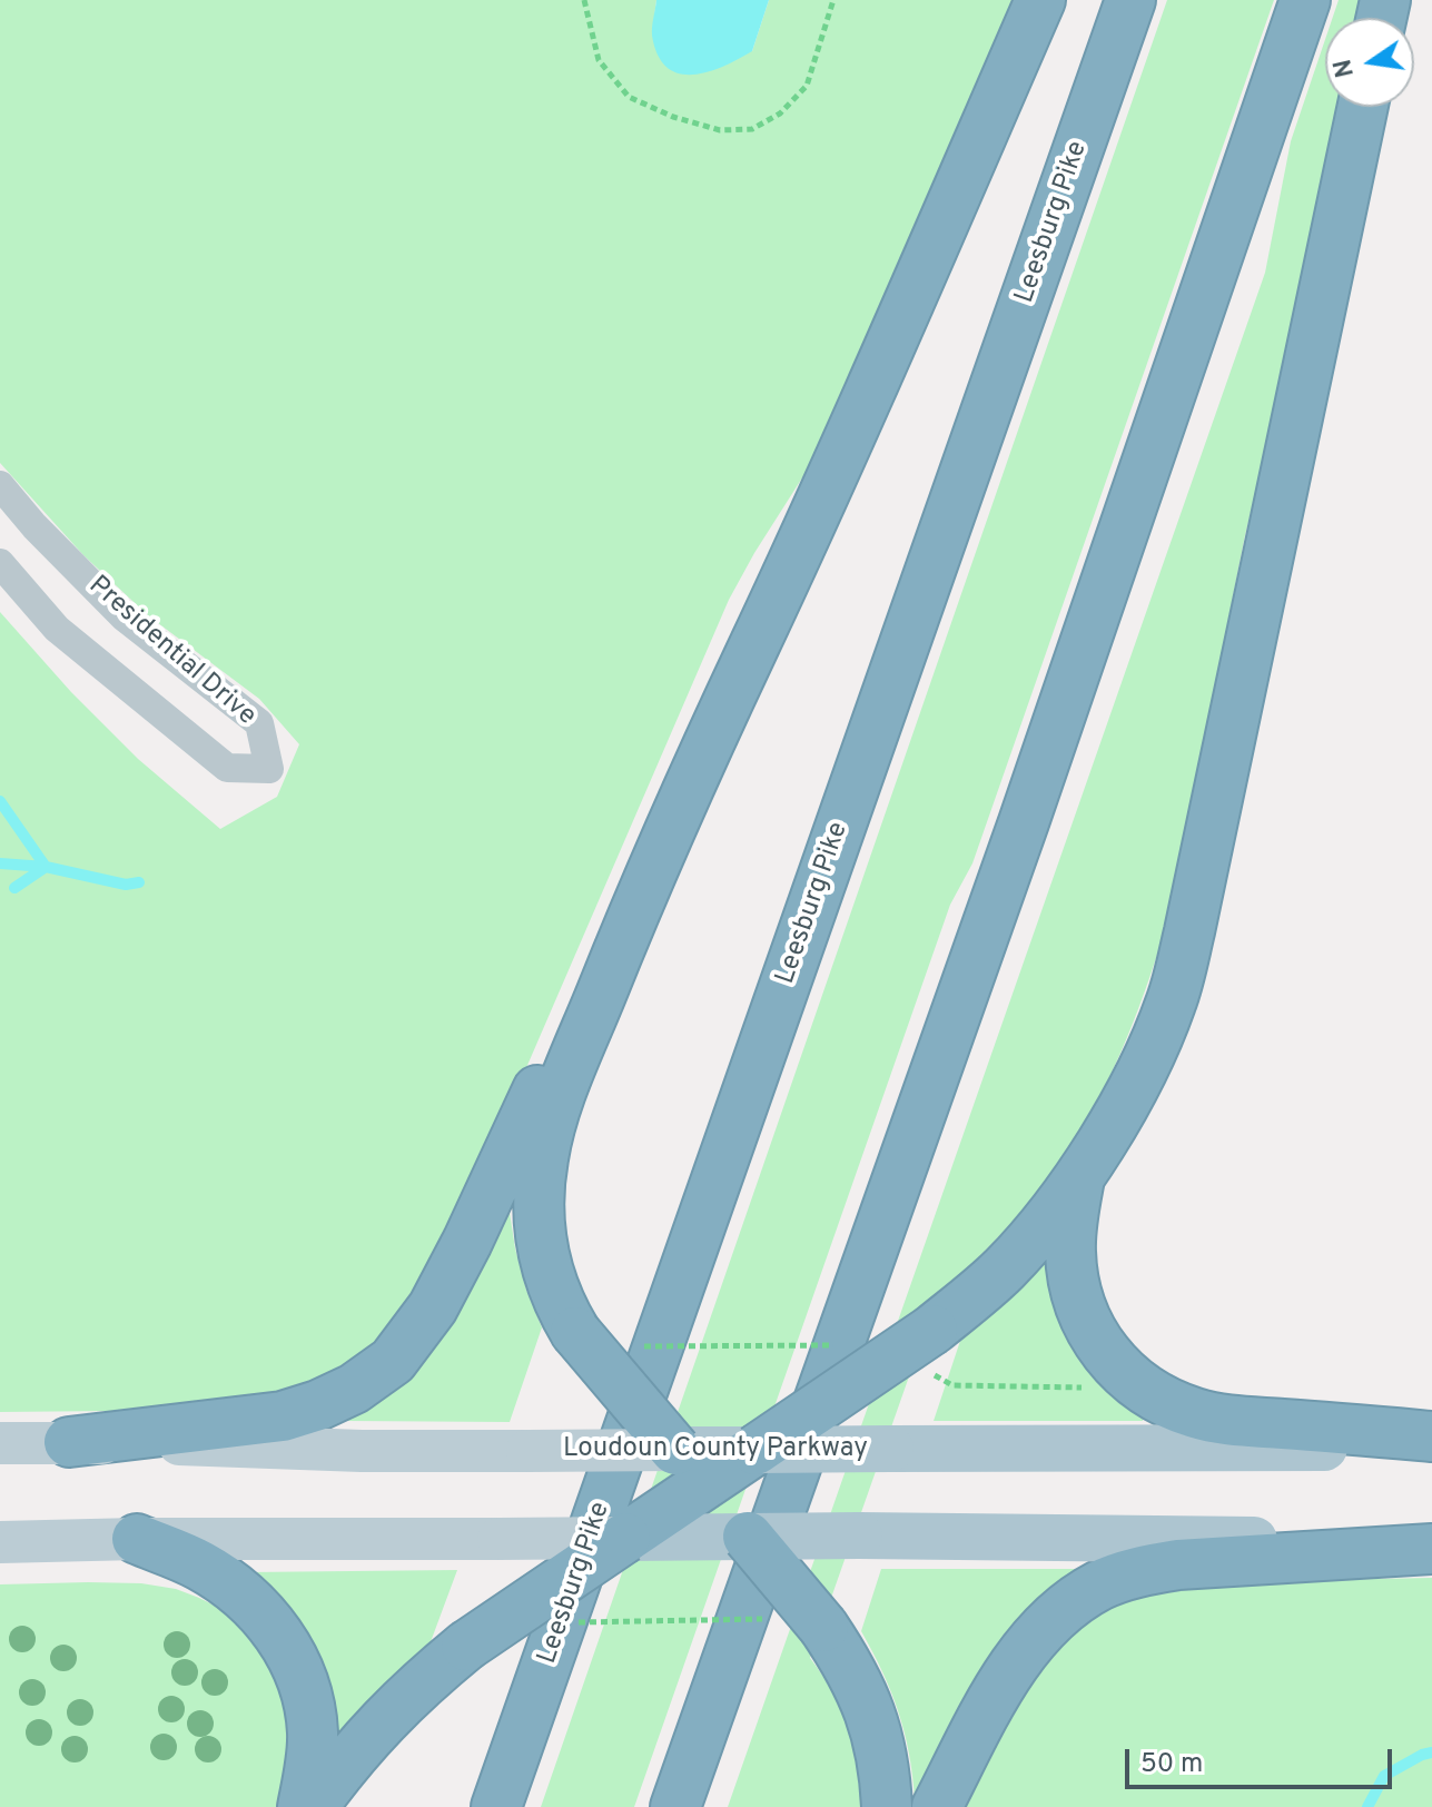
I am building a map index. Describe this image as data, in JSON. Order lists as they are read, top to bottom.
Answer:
{
  "streets": {
    "highway": ["Leesburg Pike"],
    "main road": ["Loudoun County Parkway"],
    "street": ["Presidential Drive"]
  },
  "scale_bar": "50 m",
  "north": "left"
}
